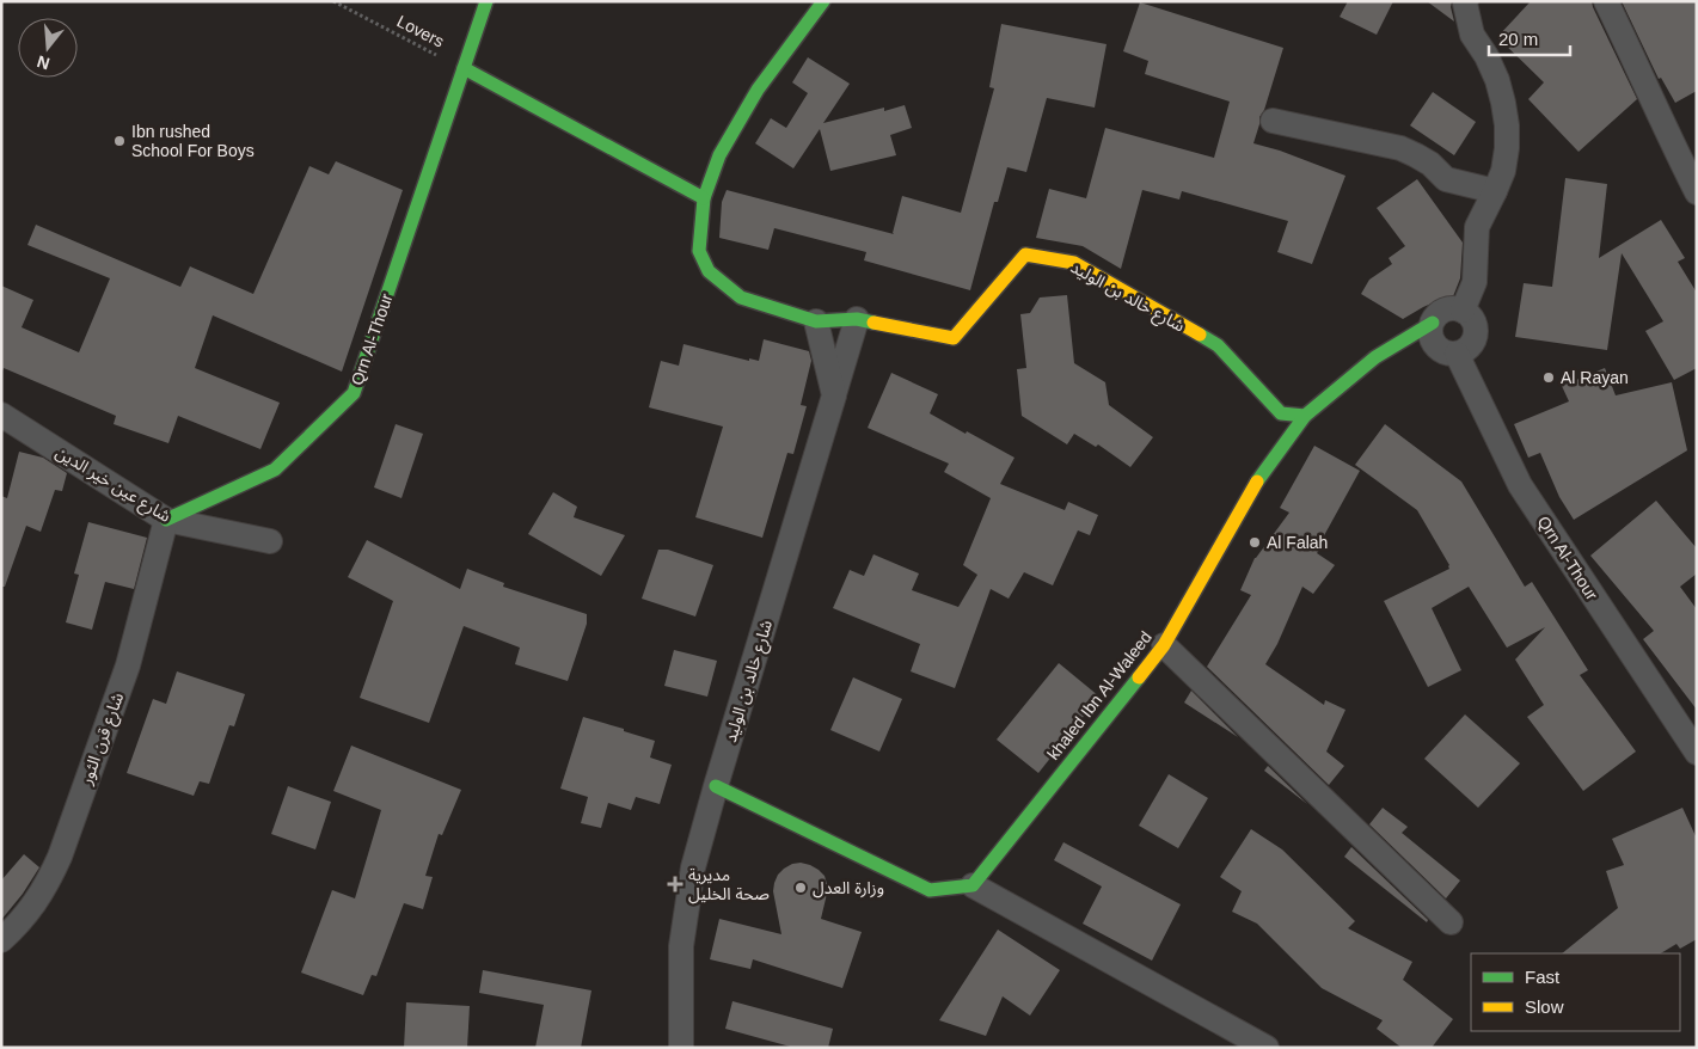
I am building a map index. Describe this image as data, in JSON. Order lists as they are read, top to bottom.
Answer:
{
  "streets": {
    "street": [
      "شارع خالد بن الوليد",
      "Qrn Al-Thour",
      "شارع عين خير الدين",
      "khaled Ibn Al-Waleed",
      "شارع قرن الثور"
    ],
    "path": ["Lovers"]
  },
  "crossings": [
    ["Lovers", "Qrn Al-Thour"],
    ["شارع خالد بن الوليد", "khaled Ibn Al-Waleed"],
    ["Qrn Al-Thour", "شارع عين خير الدين"],
    ["Qrn Al-Thour", "khaled Ibn Al-Waleed"],
    ["Qrn Al-Thour", "شارع قرن الثور"],
    ["شارع عين خير الدين", "شارع قرن الثور"]
  ],
  "places": {
    "other": [
      "Ibn rushed School For Boys",
      "Al Rayan",
      "Al Falah",
      "وزارة العدل"
    ],
    "health": ["مديرية صحة الخليل"]
  },
  "legend": ["Fast", "Slow"],
  "scale_bar": "20 m",
  "north": "bottom"
}
